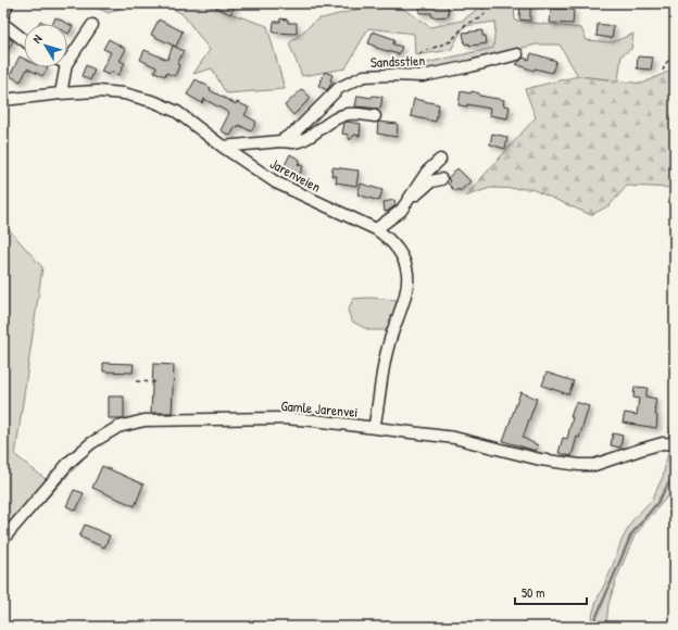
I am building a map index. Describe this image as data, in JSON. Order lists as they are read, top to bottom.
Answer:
{
  "streets": {
    "street": ["Sandsstien", "Jarenveien", "Gamle Jarenvei"]
  },
  "crossings": [
    ["Jarenveien", "Gamle Jarenvei"]
  ],
  "scale_bar": "50 m",
  "north": "top left"
}
